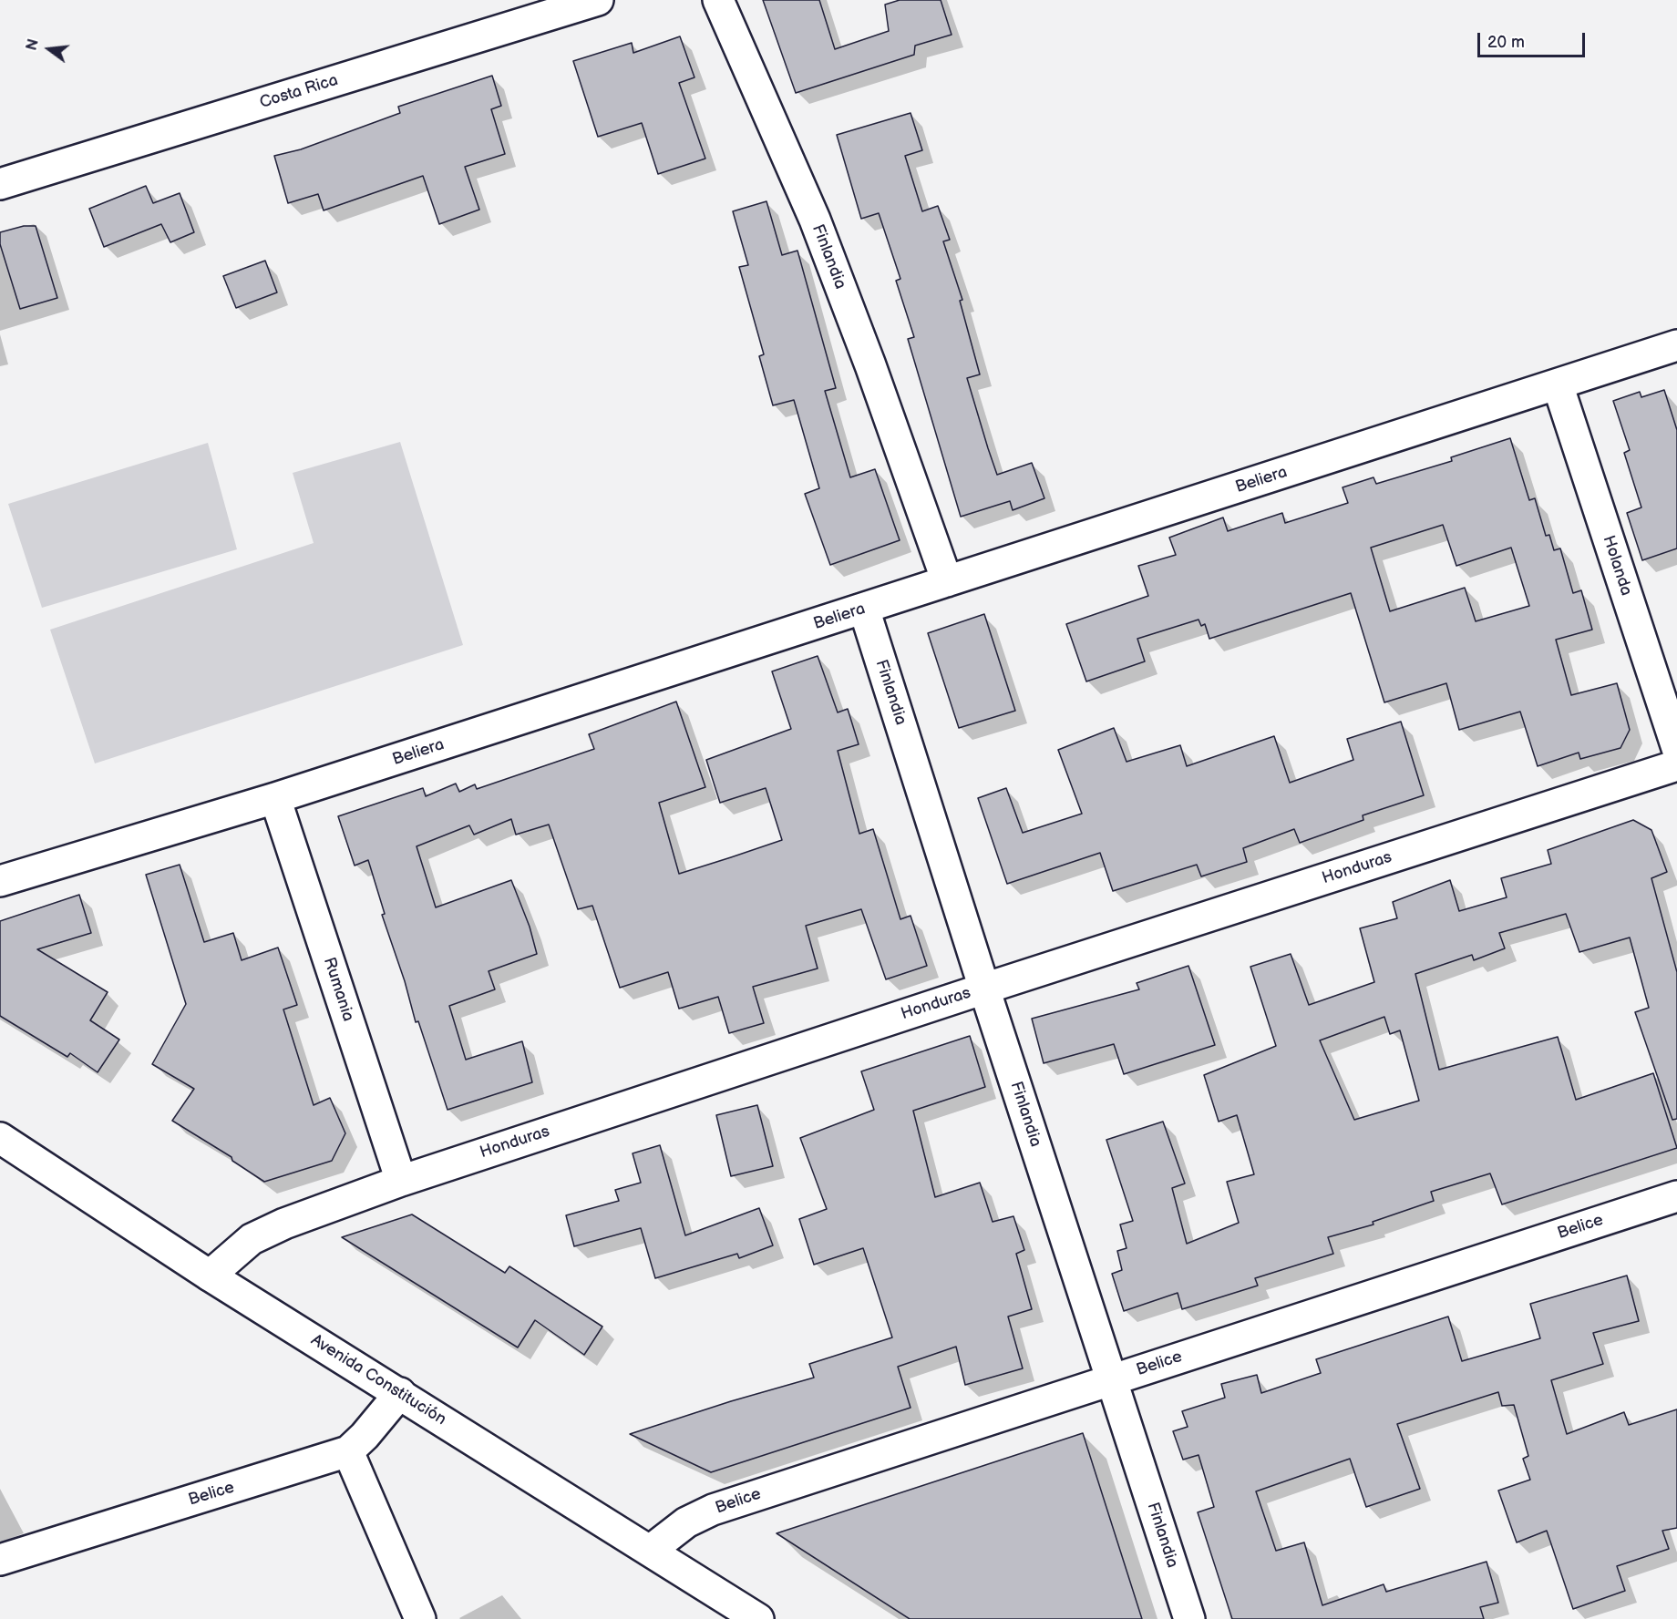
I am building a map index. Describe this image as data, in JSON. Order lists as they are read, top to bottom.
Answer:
{
  "streets": {
    "street": [
      "Costa Rica",
      "Finlandia",
      "Beliera",
      "Holanda",
      "Honduras",
      "Rumania",
      "Belice",
      "Avenida Constitución"
    ]
  },
  "crossings": [
    ["Finlandia", "Beliera"],
    ["Finlandia", "Honduras"],
    ["Finlandia", "Belice"],
    ["Beliera", "Holanda"],
    ["Beliera", "Rumania"],
    ["Honduras", "Rumania"],
    ["Honduras", "Avenida Constitución"],
    ["Belice", "Avenida Constitución"]
  ],
  "scale_bar": "20 m",
  "north": "left"
}
